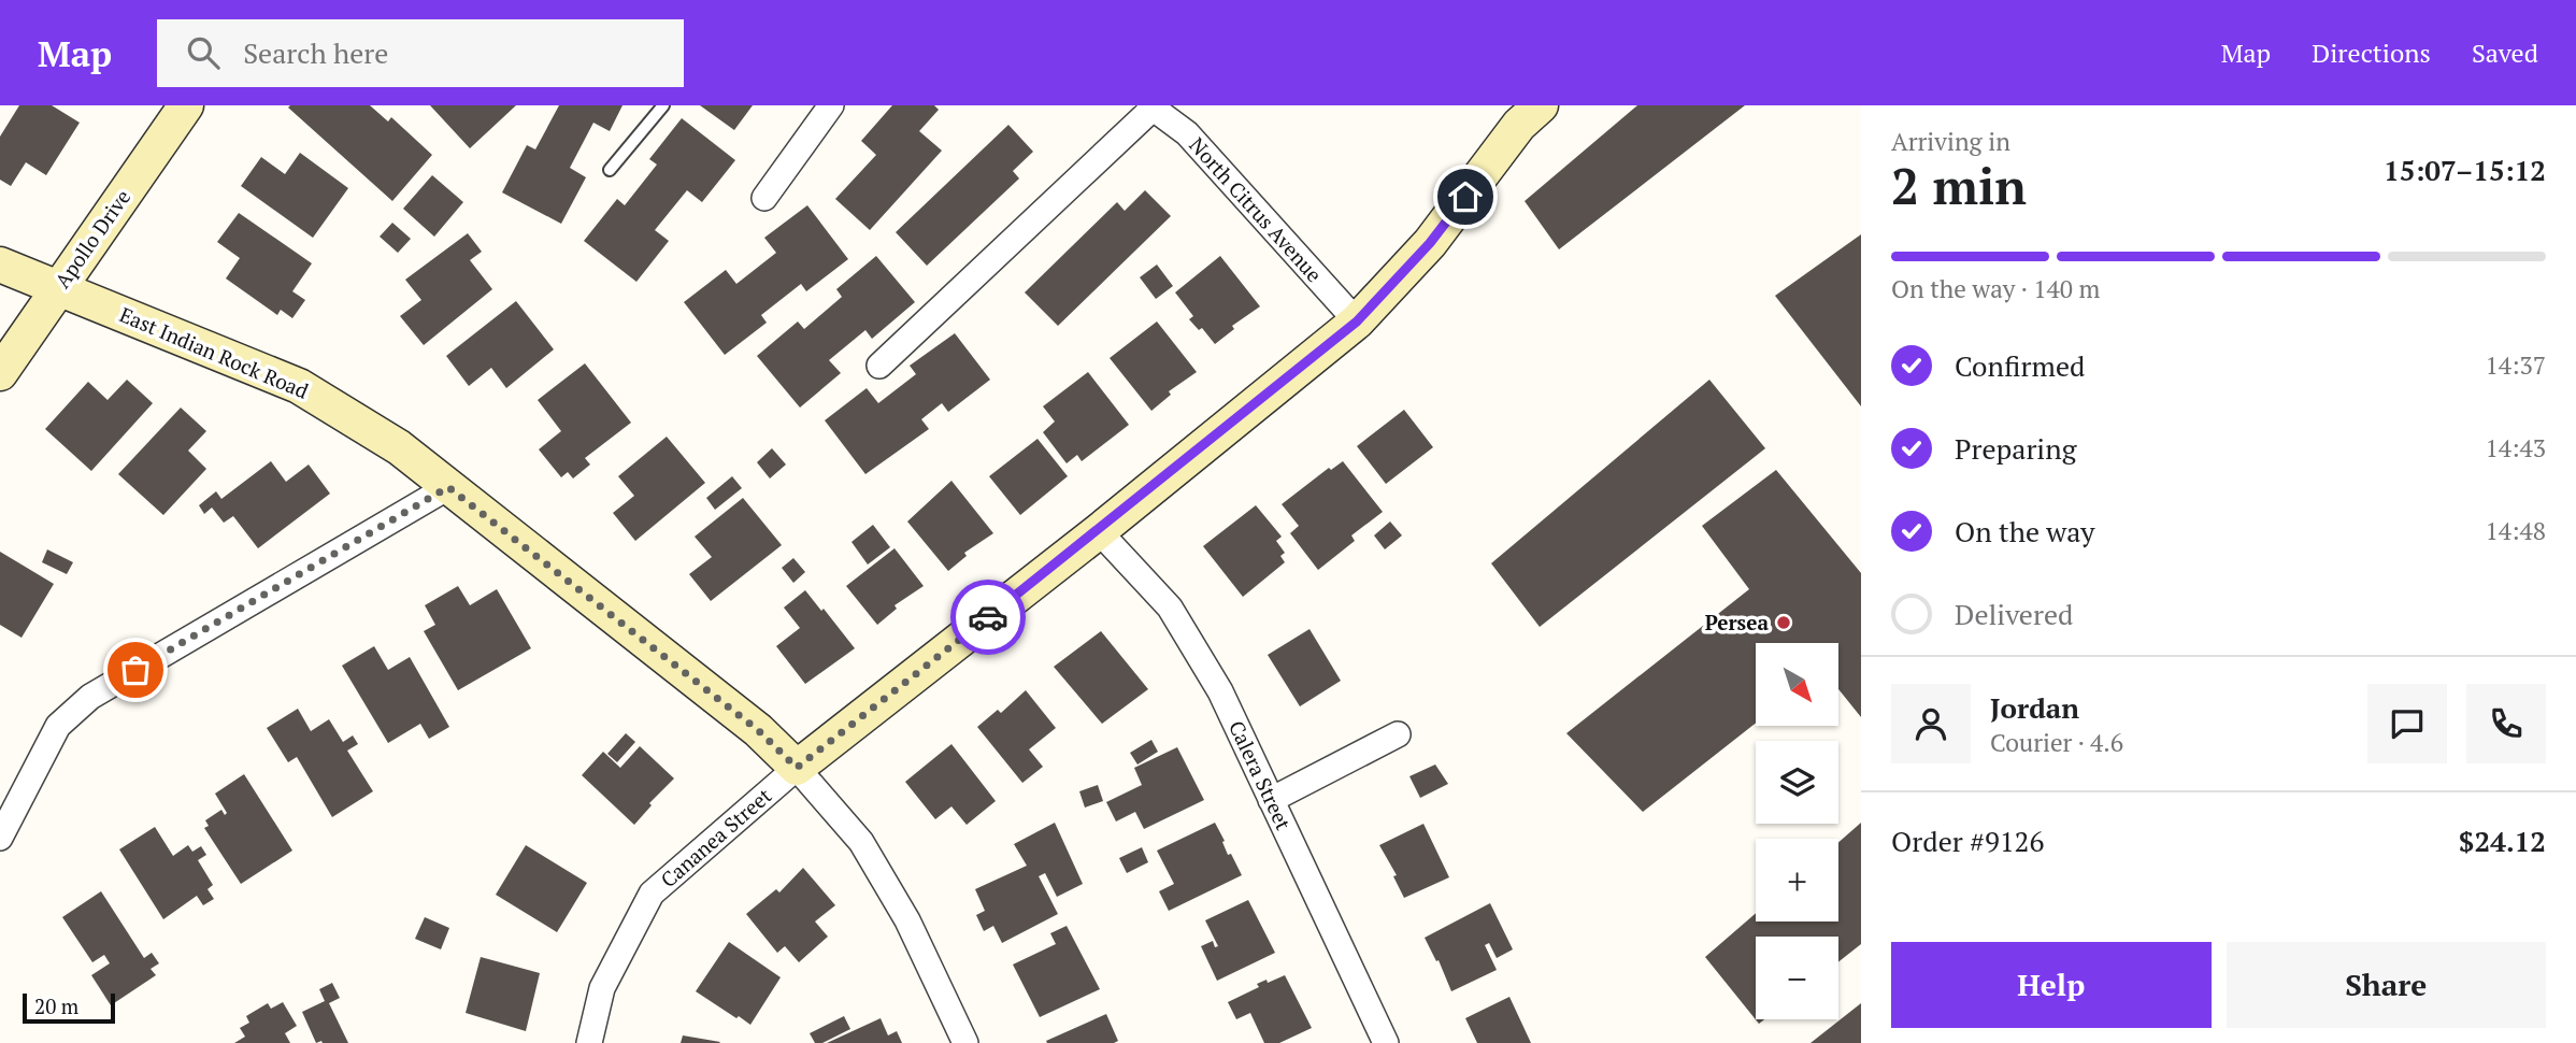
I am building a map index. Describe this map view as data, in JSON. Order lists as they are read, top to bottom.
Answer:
{
  "streets": {
    "street": [
      "North Citrus Avenue",
      "Apollo Drive",
      "East Indian Rock Road",
      "Calera Street",
      "Cananea Street"
    ]
  },
  "crossings": [
    ["North Citrus Avenue", "Cananea Street"],
    ["Apollo Drive", "East Indian Rock Road"],
    ["East Indian Rock Road", "Cananea Street"],
    ["Calera Street", "Cananea Street"]
  ],
  "places": ["Persea"],
  "scale_bar": "20 m",
  "north": "bottom right",
  "page": {
    "header": "Map",
    "search": "Search here",
    "nav": ["Map", "Directions", "Saved"],
    "heading": ["2 min", "Arriving in", "15:07–15:12"],
    "panel": [
      "Jordan",
      "Courier · 4.6",
      "Order #9126",
      "$24.12"
    ],
    "bar": "On the way · 140 m",
    "list": [
      ["Confirmed", "14:37"],
      ["Preparing", "14:43"],
      ["On the way", "14:48"],
      "Delivered"
    ],
    "map_buttons": ["+", "−"],
    "buttons": ["Help", "Share"],
    "scale": "20 m"
  }
}
